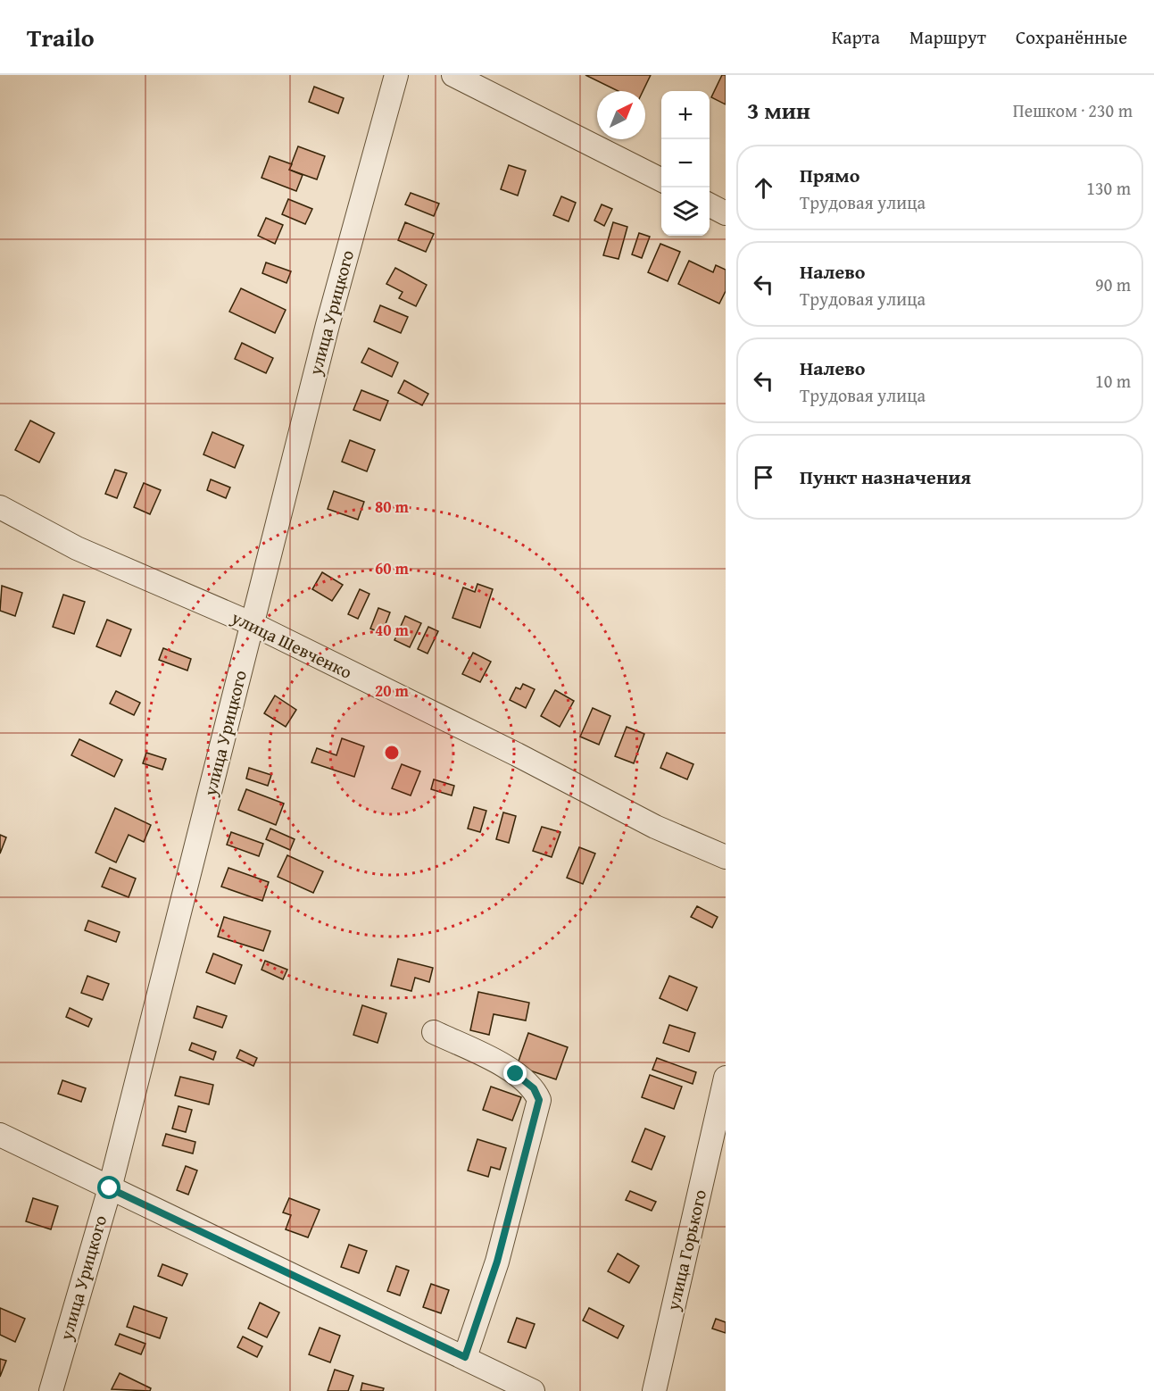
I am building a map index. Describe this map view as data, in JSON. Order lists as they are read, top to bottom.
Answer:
{
  "streets": {
    "street": ["улица Урицкого", "улица Шевченко", "улица Горького"]
  },
  "crossings": [
    ["улица Урицкого", "улица Шевченко"]
  ],
  "north": "top right",
  "page": {
    "header": "Trailo",
    "nav": ["Карта", "Маршрут", "Сохранённые"],
    "heading": ["3 мин", "Пешком · 230 m"],
    "map_buttons": ["+", "−"],
    "list": [
      ["Прямо", "Трудовая улица", "130 m"],
      ["Налево", "Трудовая улица", "90 m"],
      ["Налево", "Трудовая улица", "10 m"],
      "Пункт назначения"
    ]
  },
  "rings": [
    "80 m",
    "60 m",
    "40 m",
    "20 m"
  ]
}
